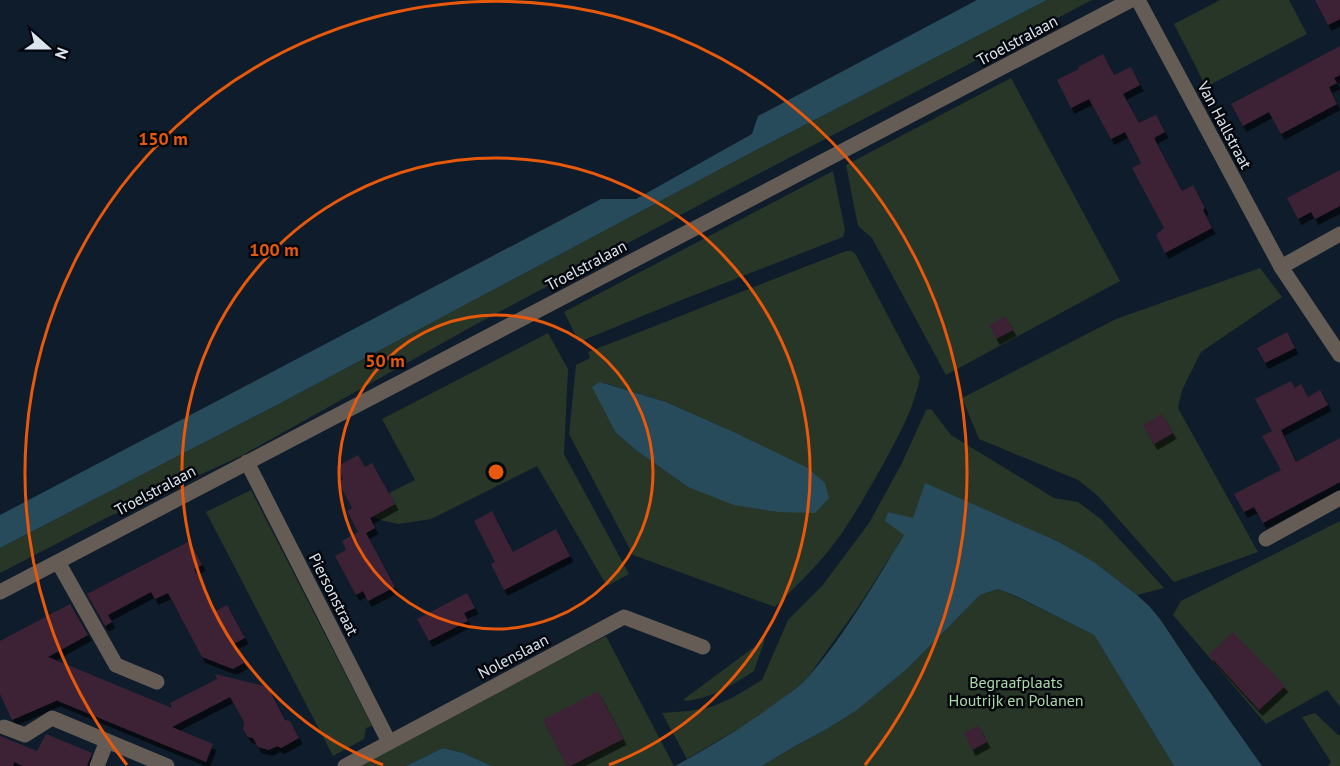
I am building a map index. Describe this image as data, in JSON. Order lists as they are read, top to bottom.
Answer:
{
  "streets": {
    "street": [
      "Troelstralaan",
      "Van Hallstraat",
      "Piersonstraat",
      "Nolenslaan"
    ]
  },
  "crossings": [
    ["Troelstralaan", "Piersonstraat"],
    ["Piersonstraat", "Nolenslaan"]
  ],
  "parks": ["Begraafplaats Houtrijk en Polanen"],
  "north": "right",
  "rings": ["150 m", "100 m", "50 m"]
}
